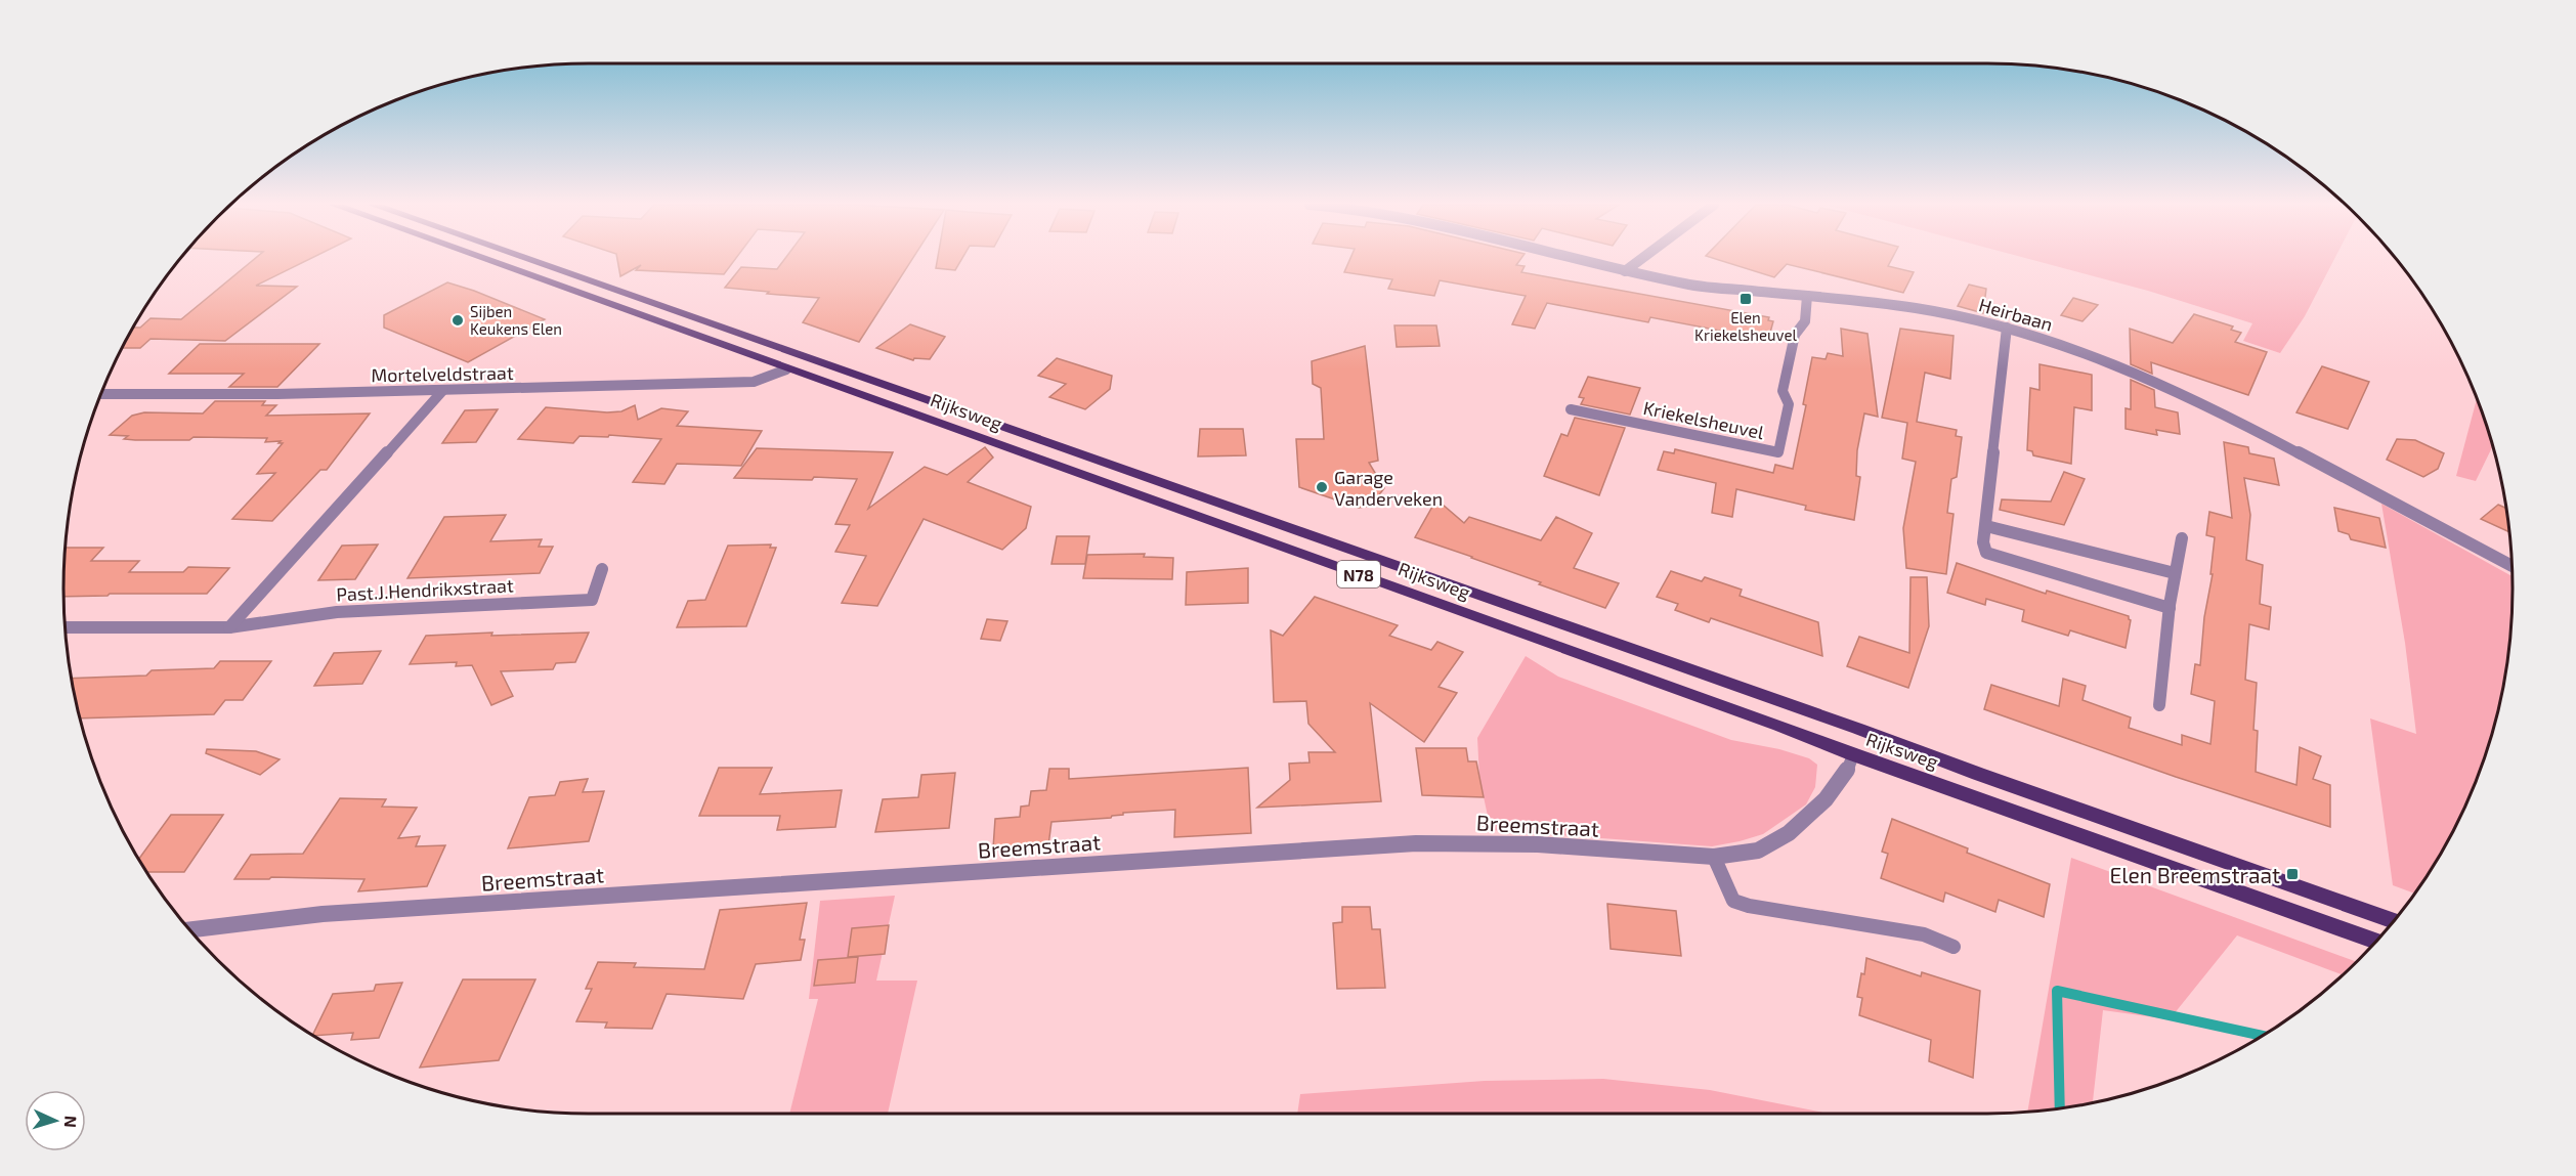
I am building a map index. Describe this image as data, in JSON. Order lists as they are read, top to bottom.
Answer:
{
  "streets": {
    "main road": ["Rijksweg", "N78"],
    "street": [
      "Heirbaan",
      "Mortelveldstraat",
      "Kriekelsheuvel",
      "Past.J.Hendrikxstraat",
      "Breemstraat"
    ]
  },
  "crossings": [
    ["Heirbaan", "Kriekelsheuvel"],
    ["Mortelveldstraat", "Rijksweg"],
    ["Rijksweg", "Breemstraat"]
  ],
  "places": {
    "transit": ["Elen Kriekelsheuvel", "Elen Breemstraat"],
    "other": ["Sijben Keukens Elen", "Garage Vanderveken"]
  },
  "north": "right"
}
